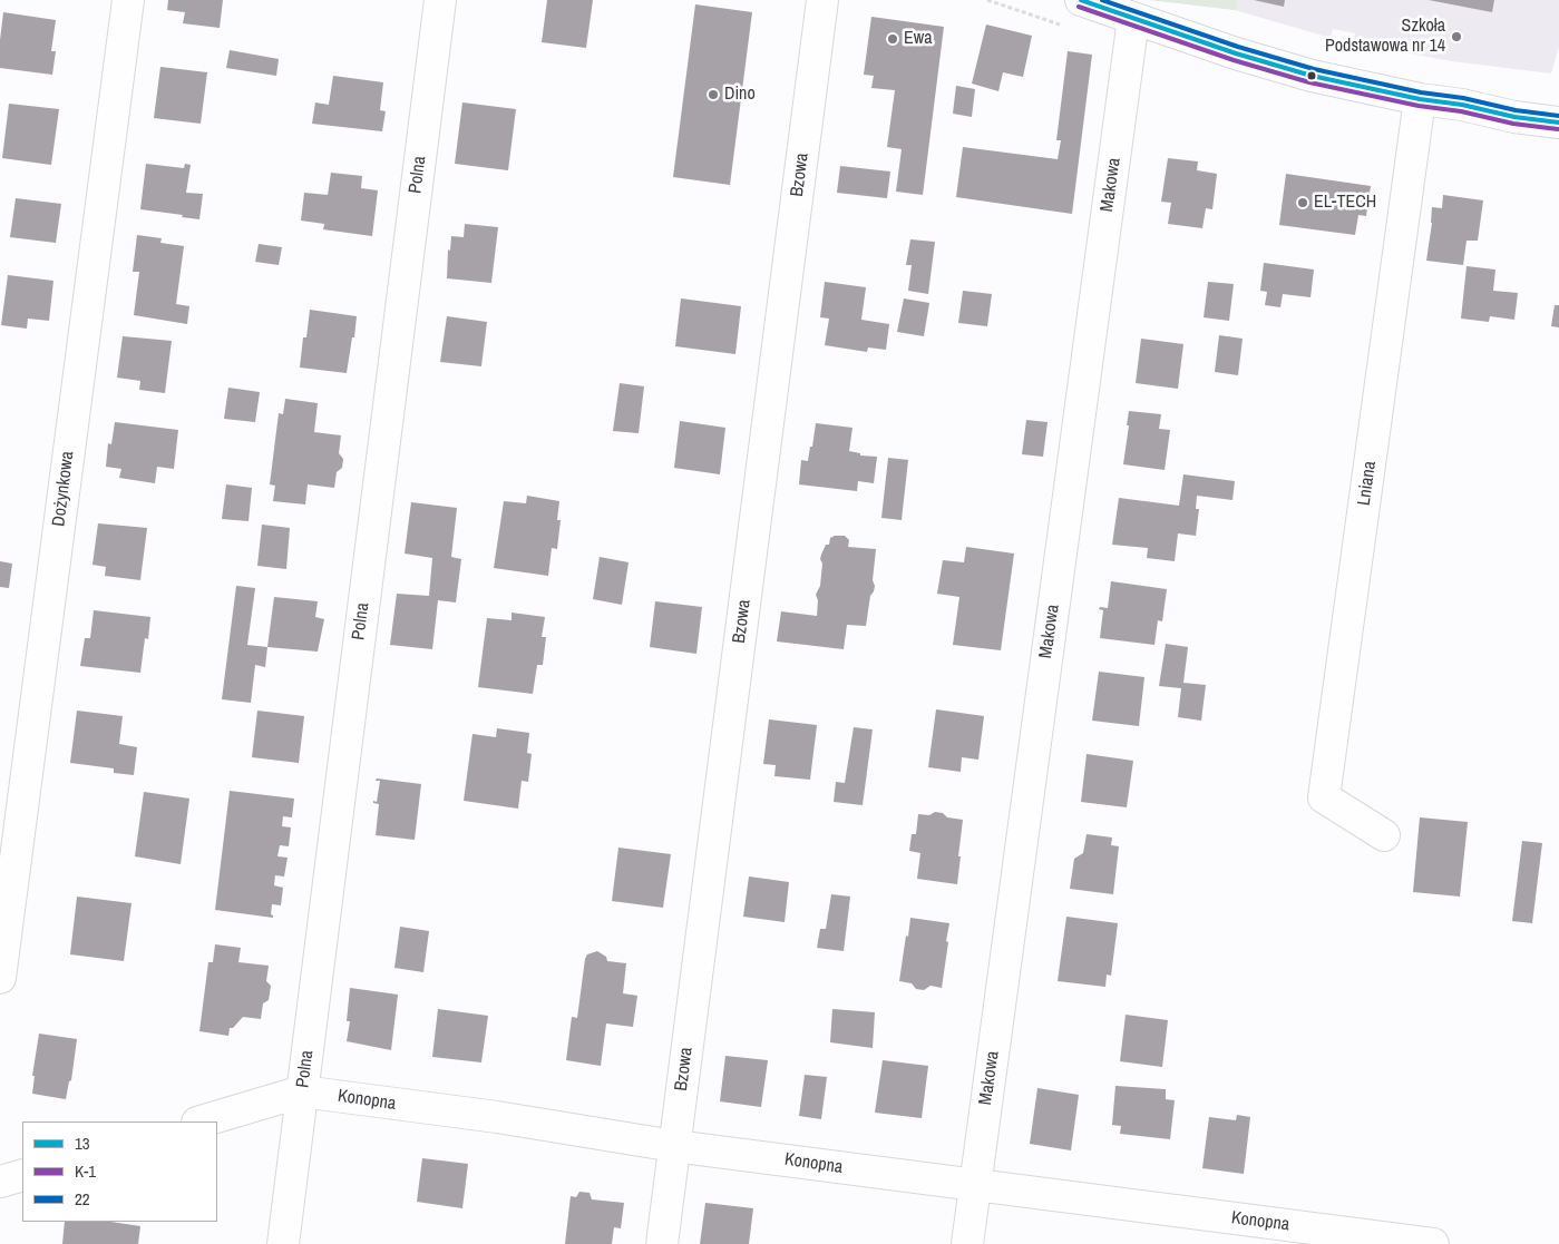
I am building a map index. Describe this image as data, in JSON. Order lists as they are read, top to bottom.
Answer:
{
  "streets": {
    "street": [
      "Polna",
      "Bzowa",
      "Makowa",
      "Lniana",
      "Dożynkowa",
      "Konopna"
    ]
  },
  "crossings": [
    ["Polna", "Konopna"],
    ["Bzowa", "Konopna"],
    ["Makowa", "Konopna"]
  ],
  "places": [
    "Szkoła Podstawowa nr 14",
    "Ewa",
    "Dino",
    "EL-TECH"
  ],
  "lines": ["transit line 13", "transit line 22", "transit line K-1"],
  "legend": ["13", "K-1", "22"]
}
